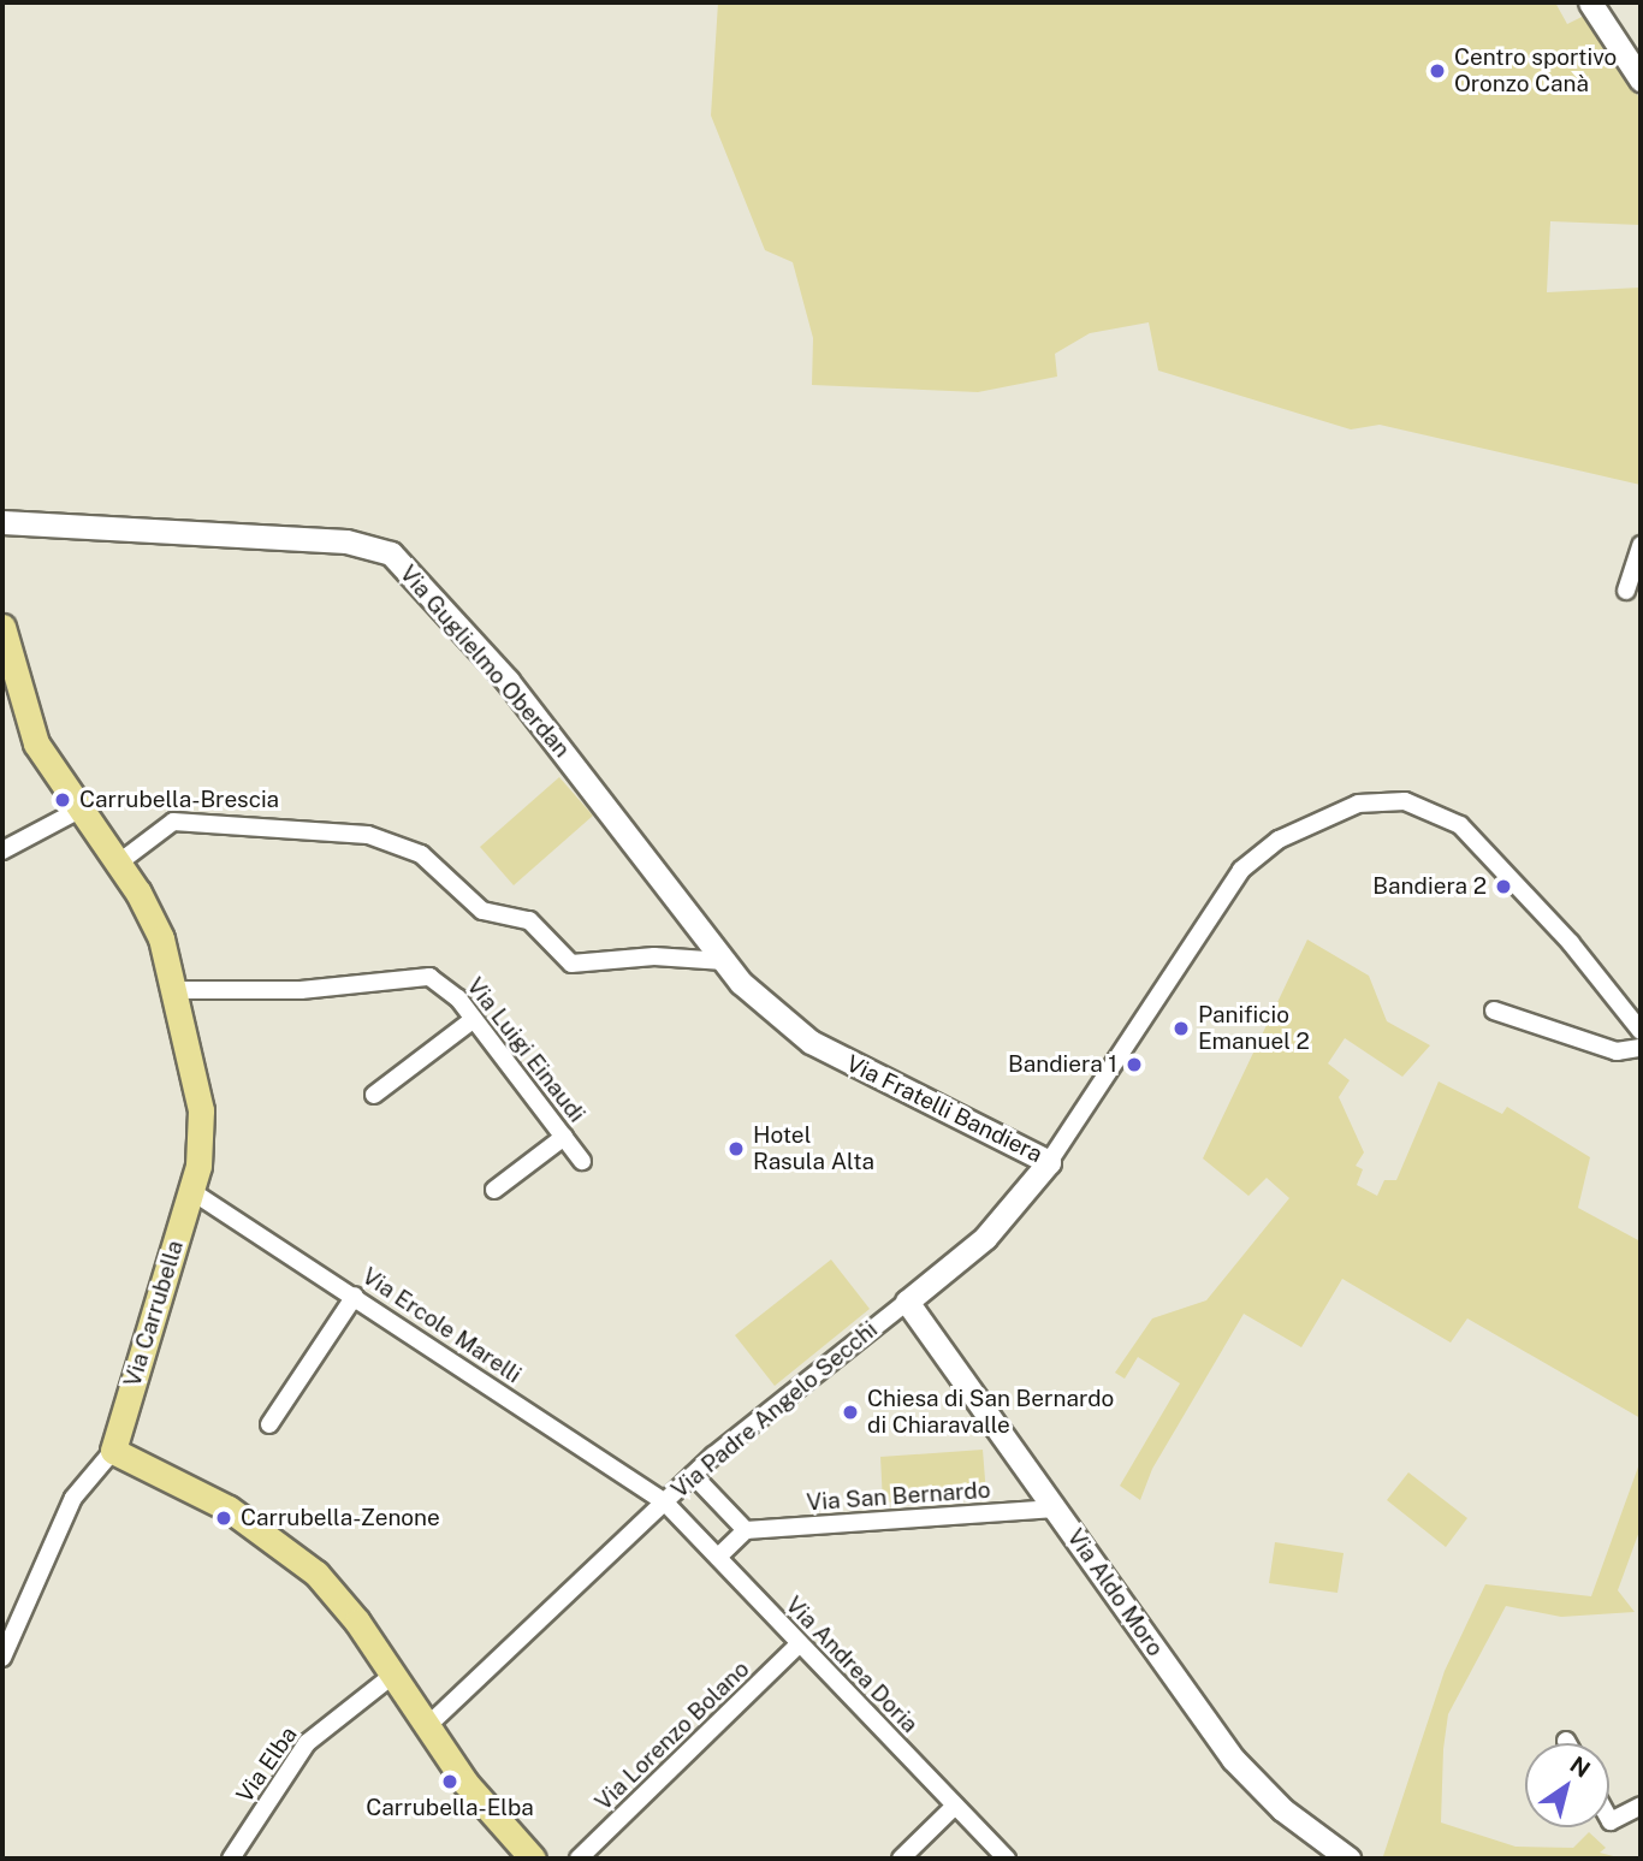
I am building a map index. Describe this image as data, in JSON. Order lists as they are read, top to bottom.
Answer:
{
  "streets": {
    "main road": ["Via Carrubella"],
    "street": [
      "Via Guglielmo Oberdan",
      "Via Luigi Einaudi",
      "Via Fratelli Bandiera",
      "Via Ercole Marelli",
      "Via Padre Angelo Secchi",
      "Via San Bernardo",
      "Via Aldo Moro",
      "Via Andrea Doria",
      "Via Lorenzo Bolano",
      "Via Elba"
    ]
  },
  "crossings": [
    ["Via Guglielmo Oberdan", "Via Fratelli Bandiera"],
    ["Via Luigi Einaudi", "Via Carrubella"],
    ["Via Fratelli Bandiera", "Via Padre Angelo Secchi"],
    ["Via Carrubella", "Via Ercole Marelli"],
    ["Via Ercole Marelli", "Via Padre Angelo Secchi"],
    ["Via Ercole Marelli", "Via Andrea Doria"],
    ["Via Padre Angelo Secchi", "Via Aldo Moro"],
    ["Via Padre Angelo Secchi", "Via Andrea Doria"],
    ["Via San Bernardo", "Via Aldo Moro"],
    ["Via Andrea Doria", "Via Lorenzo Bolano"]
  ],
  "places": [
    "Centro sportivo Oronzo Canà",
    "Carrubella-Brescia",
    "Bandiera 2",
    "Panificio Emanuel 2",
    "Bandiera 1",
    "Hotel Rasula Alta",
    "Chiesa di San Bernardo di Chiaravalle",
    "Carrubella-Zenone",
    "Carrubella-Elba"
  ],
  "north": "top right"
}
